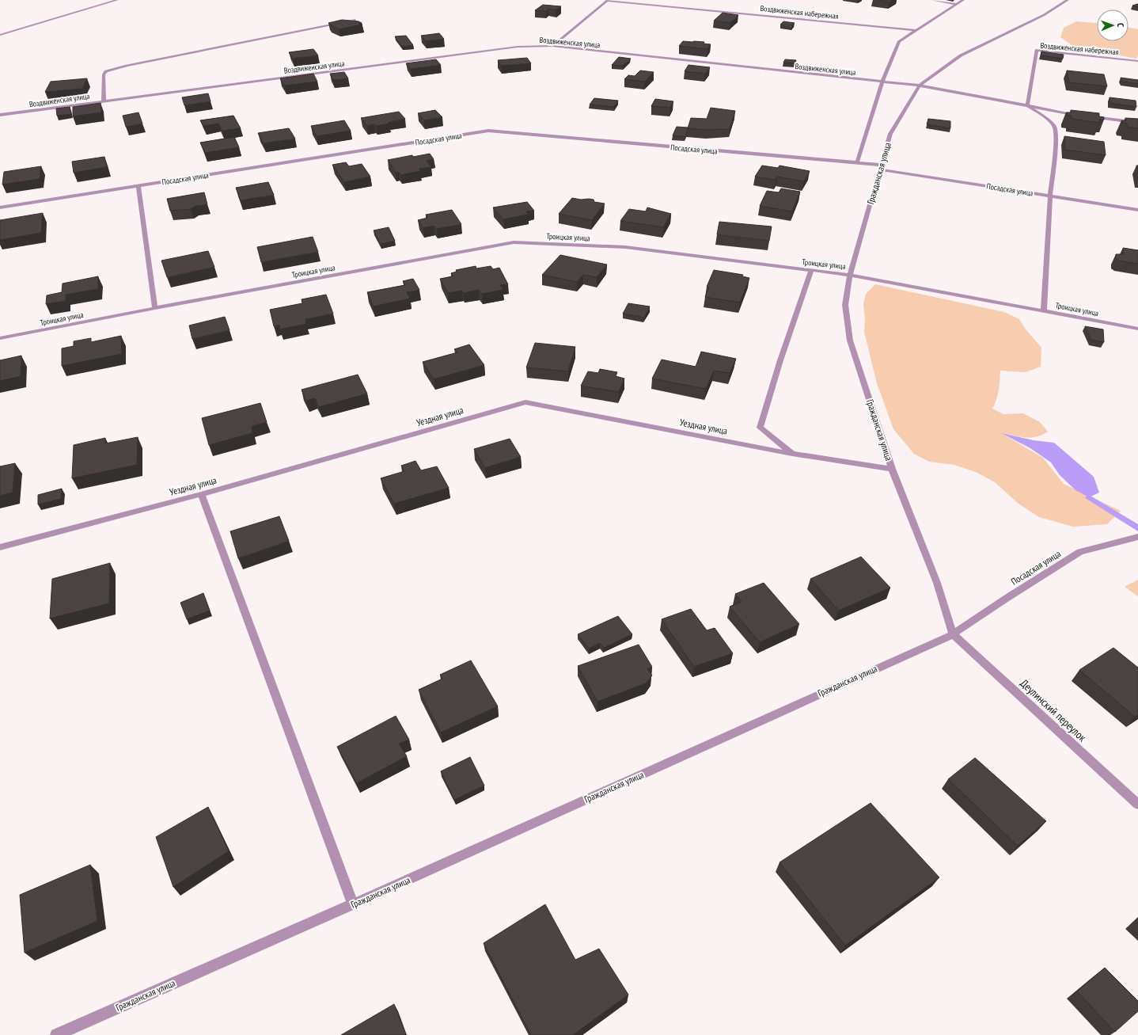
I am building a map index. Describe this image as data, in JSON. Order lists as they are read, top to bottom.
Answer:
{
  "streets": {
    "street": [
      "Воздвиженская набережная",
      "Воздвиженская улица",
      "Посадская улица",
      "Гражданская улица",
      "Троицкая улица",
      "Уездная улица",
      "Деулинский переулок"
    ]
  },
  "crossings": [
    ["Воздвиженская набережная", "Воздвиженская улица"],
    ["Воздвиженская улица", "Гражданская улица"],
    ["Посадская улица", "Гражданская улица"],
    ["Посадская улица", "Деулинский переулок"],
    ["Гражданская улица", "Троицкая улица"],
    ["Гражданская улица", "Уездная улица"],
    ["Гражданская улица", "Деулинский переулок"]
  ],
  "north": "right"
}
